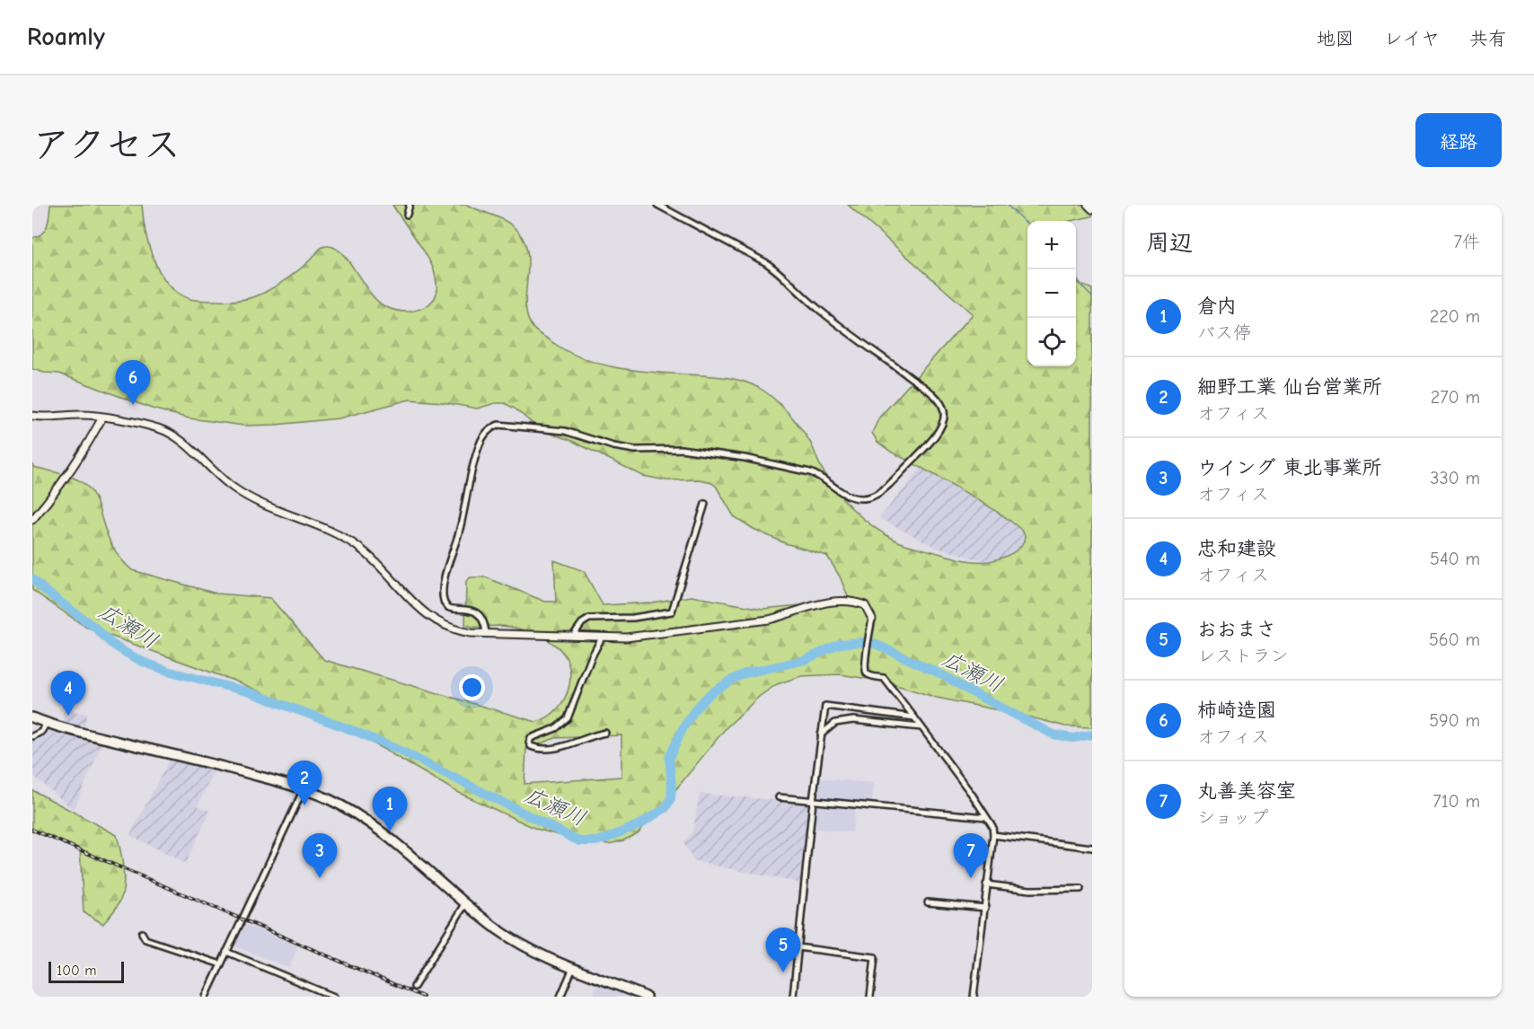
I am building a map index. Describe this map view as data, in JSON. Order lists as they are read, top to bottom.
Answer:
{
  "water": ["広瀬川"],
  "scale_bar": "100 m",
  "page": {
    "header": "Roamly",
    "nav": ["地図", "レイヤ", "共有"],
    "title": "アクセス",
    "buttons": "経路",
    "heading": ["周辺", "7件"],
    "map_buttons": ["+", "−"],
    "list": [
      {
        "mark": "1",
        "name": "倉内",
        "note": "バス停",
        "value": "220 m"
      },
      {
        "mark": "2",
        "name": "細野工業 仙台営業所",
        "note": "オフィス",
        "value": "270 m"
      },
      {
        "mark": "3",
        "name": "ウイング 東北事業所",
        "note": "オフィス",
        "value": "330 m"
      },
      {
        "mark": "4",
        "name": "忠和建設",
        "note": "オフィス",
        "value": "540 m"
      },
      {
        "mark": "5",
        "name": "おおまさ",
        "note": "レストラン",
        "value": "560 m"
      },
      {
        "mark": "6",
        "name": "柿崎造園",
        "note": "オフィス",
        "value": "590 m"
      },
      {
        "mark": "7",
        "name": "丸善美容室",
        "note": "ショップ",
        "value": "710 m"
      }
    ],
    "pins": [
      "6",
      "4",
      "2",
      "1",
      "3",
      "7",
      "5"
    ],
    "scale": "100 m"
  }
}
